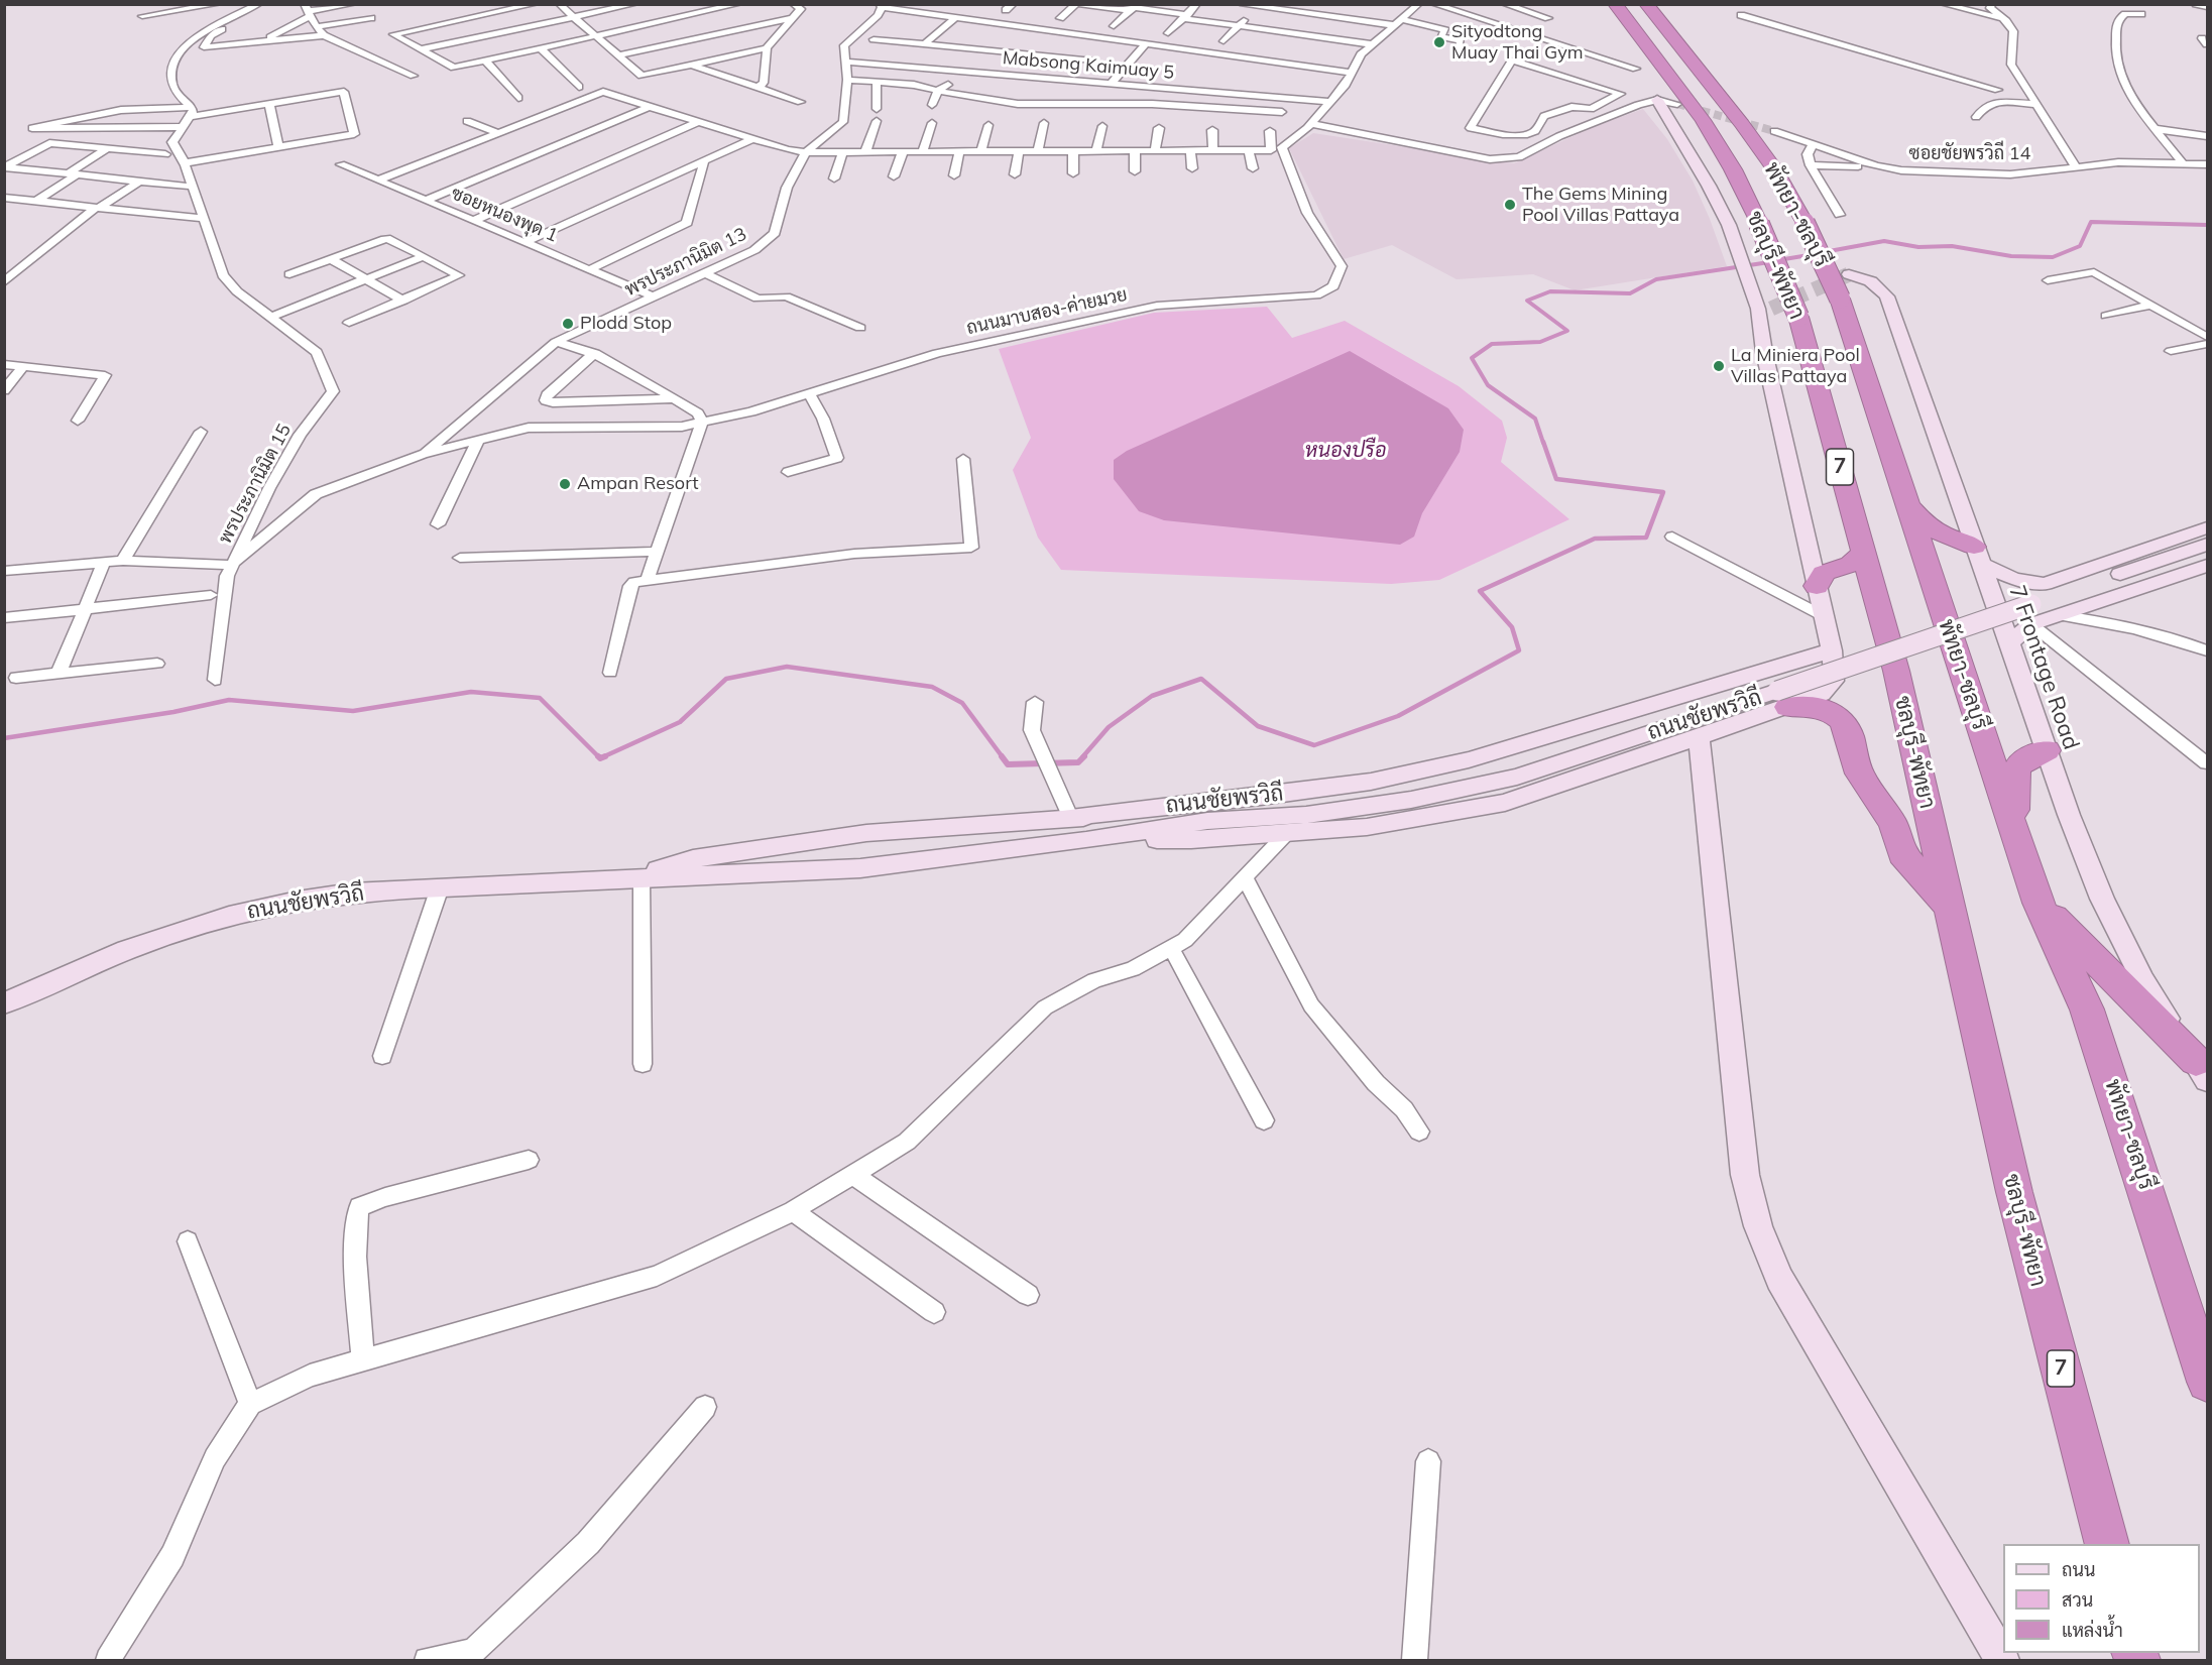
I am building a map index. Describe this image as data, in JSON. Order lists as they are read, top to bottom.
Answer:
{
  "streets": {
    "highway": ["พัทยา-ชลบุรี", "ชลบุรี-พัทยา", "7"],
    "main road": ["7 Frontage Road", "ถนนชัยพรวิถี"],
    "street": [
      "Mabsong Kaimuay 5",
      "ซอยชัยพรวิถี 14",
      "ซอยหนองพุด 1",
      "พรประภานิมิต 13",
      "ถนนมาบสอง-ค่ายมวย",
      "พรประภานิมิต 15"
    ]
  },
  "crossings": [
    ["Mabsong Kaimuay 5", "พรประภานิมิต 13"],
    ["Mabsong Kaimuay 5", "ถนนมาบสอง-ค่ายมวย"],
    ["ซอยหนองพุด 1", "พรประภานิมิต 13"],
    ["พรประภานิมิต 13", "ถนนมาบสอง-ค่ายมวย"]
  ],
  "water": ["หนองปรือ"],
  "places": [
    "Sityodtong Muay Thai Gym",
    "The Gems Mining Pool Villas Pattaya",
    "Plodd Stop",
    "La Miniera Pool Villas Pattaya",
    "Ampan Resort"
  ],
  "legend": ["ถนน", "สวน", "แหล่งน้ำ"]
}
